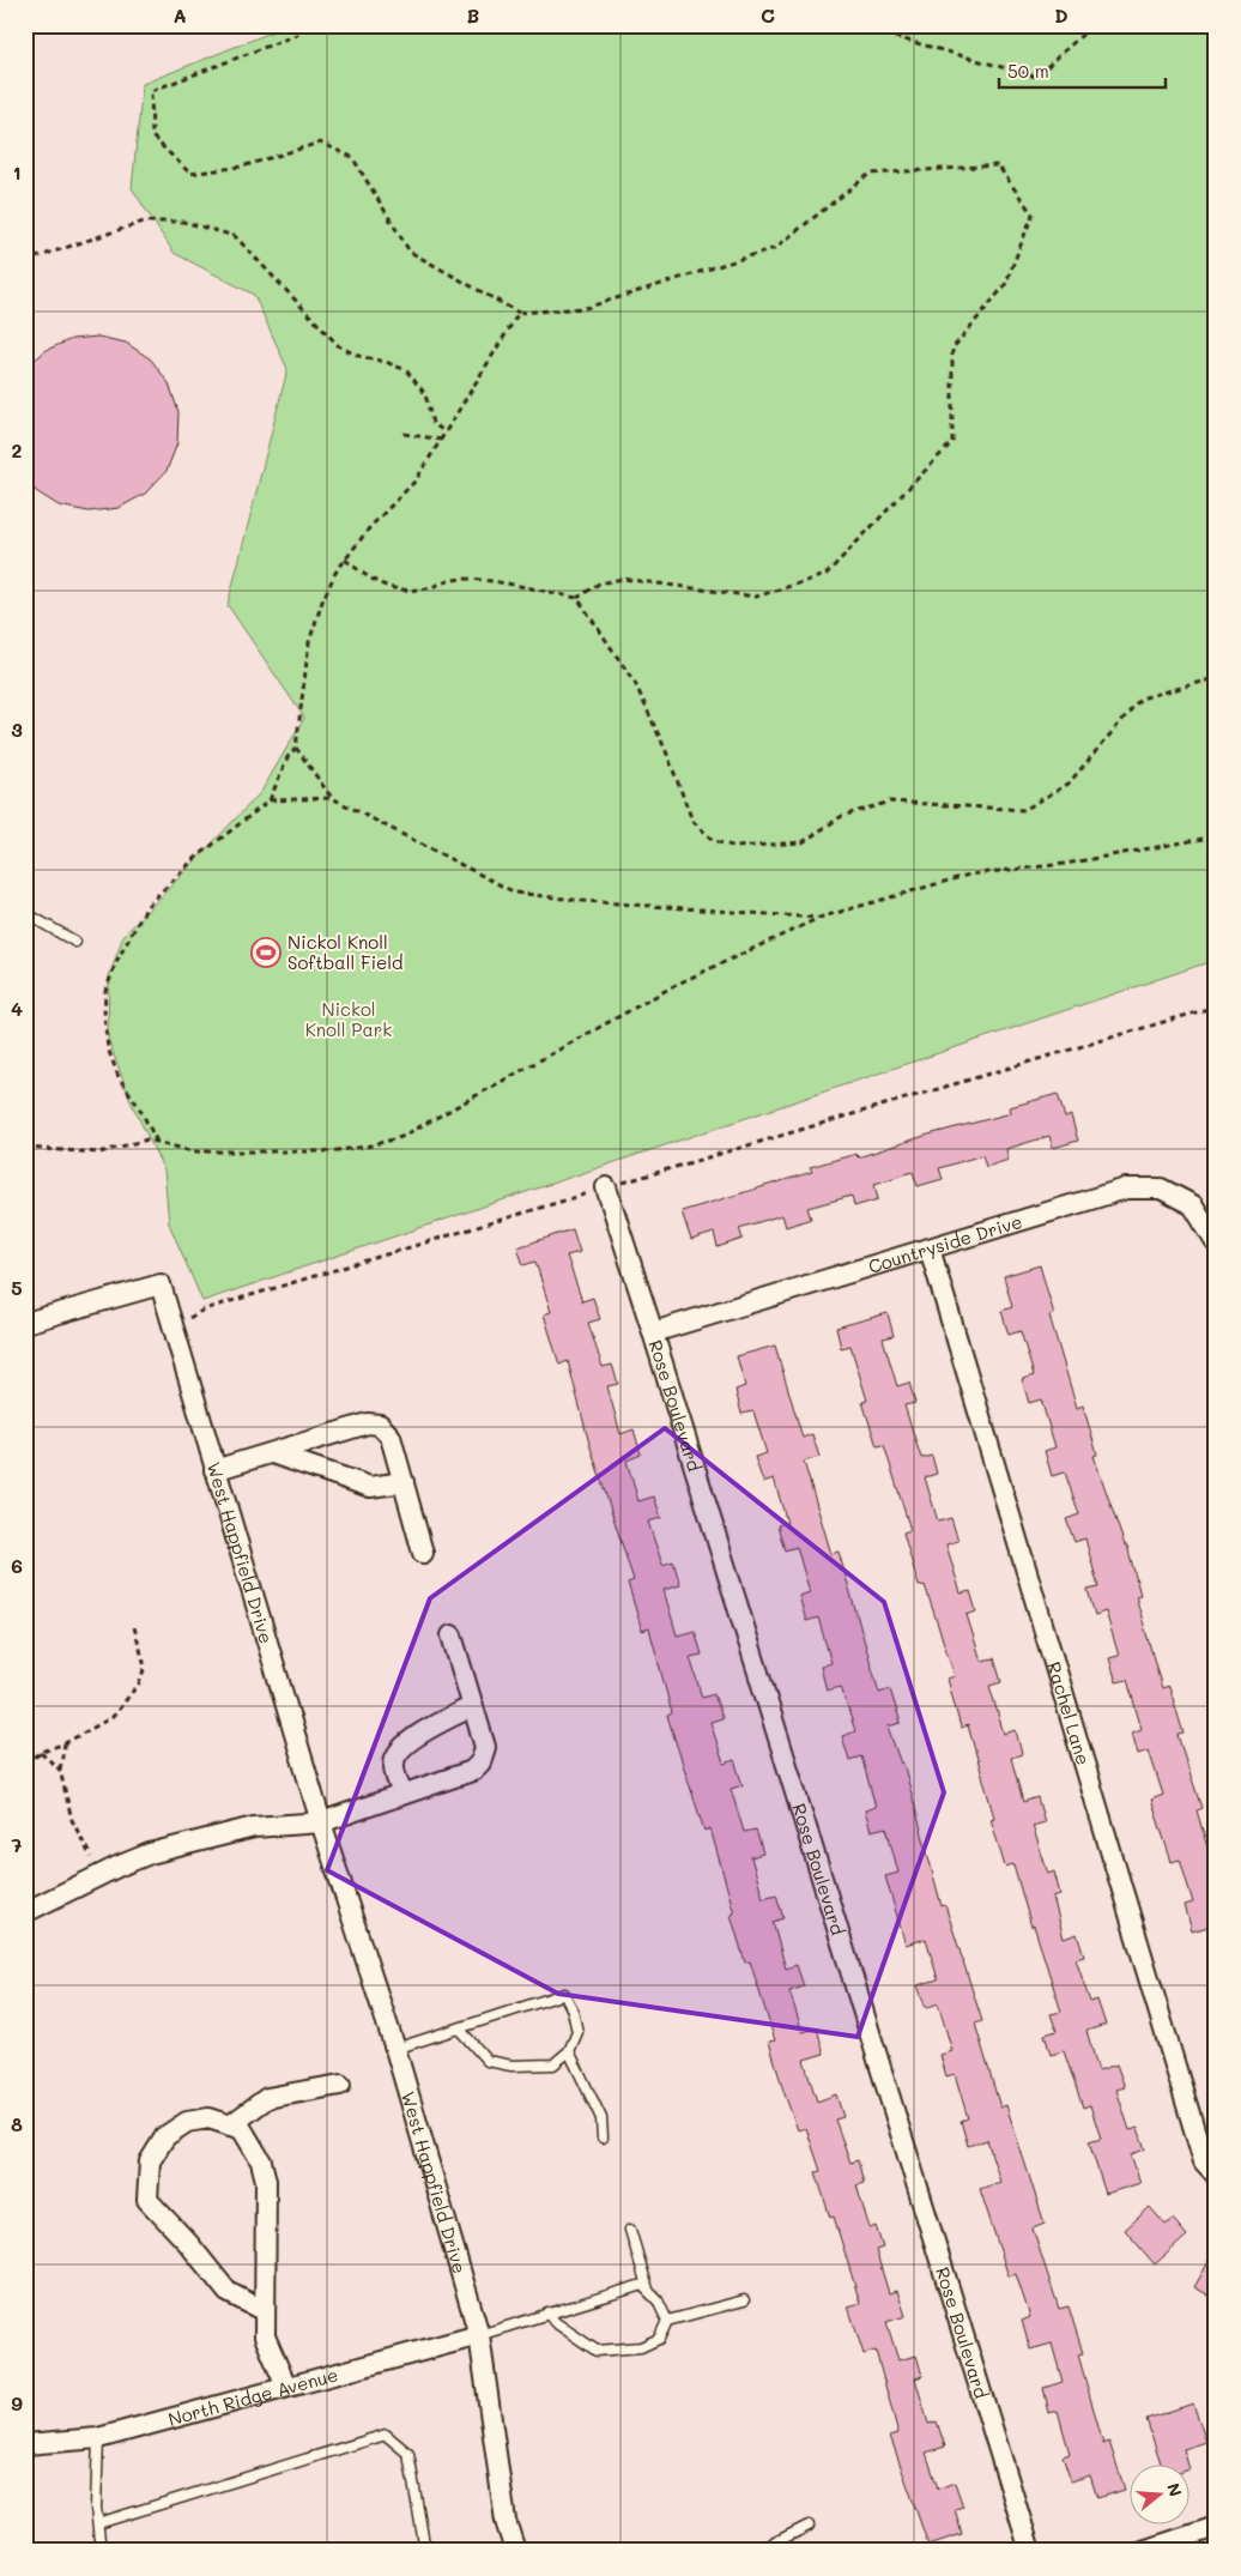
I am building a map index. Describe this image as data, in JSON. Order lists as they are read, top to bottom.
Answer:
{
  "streets": {
    "street": [
      "Countryside Drive",
      "Rose Boulevard",
      "West Happfield Drive",
      "Rachel Lane",
      "North Ridge Avenue"
    ]
  },
  "crossings": [
    ["Countryside Drive", "Rose Boulevard"],
    ["Countryside Drive", "Rachel Lane"],
    ["West Happfield Drive", "North Ridge Avenue"]
  ],
  "parks": ["Nickol Knoll Park"],
  "places": {
    "sports": ["Nickol Knoll Softball Field"]
  },
  "scale_bar": "50 m",
  "north": "right",
  "grid": {
    "columns": [
      "A",
      "B",
      "C",
      "D"
    ],
    "rows": [
      "1",
      "2",
      "3",
      "4",
      "5",
      "6",
      "7",
      "8",
      "9"
    ]
  }
}
